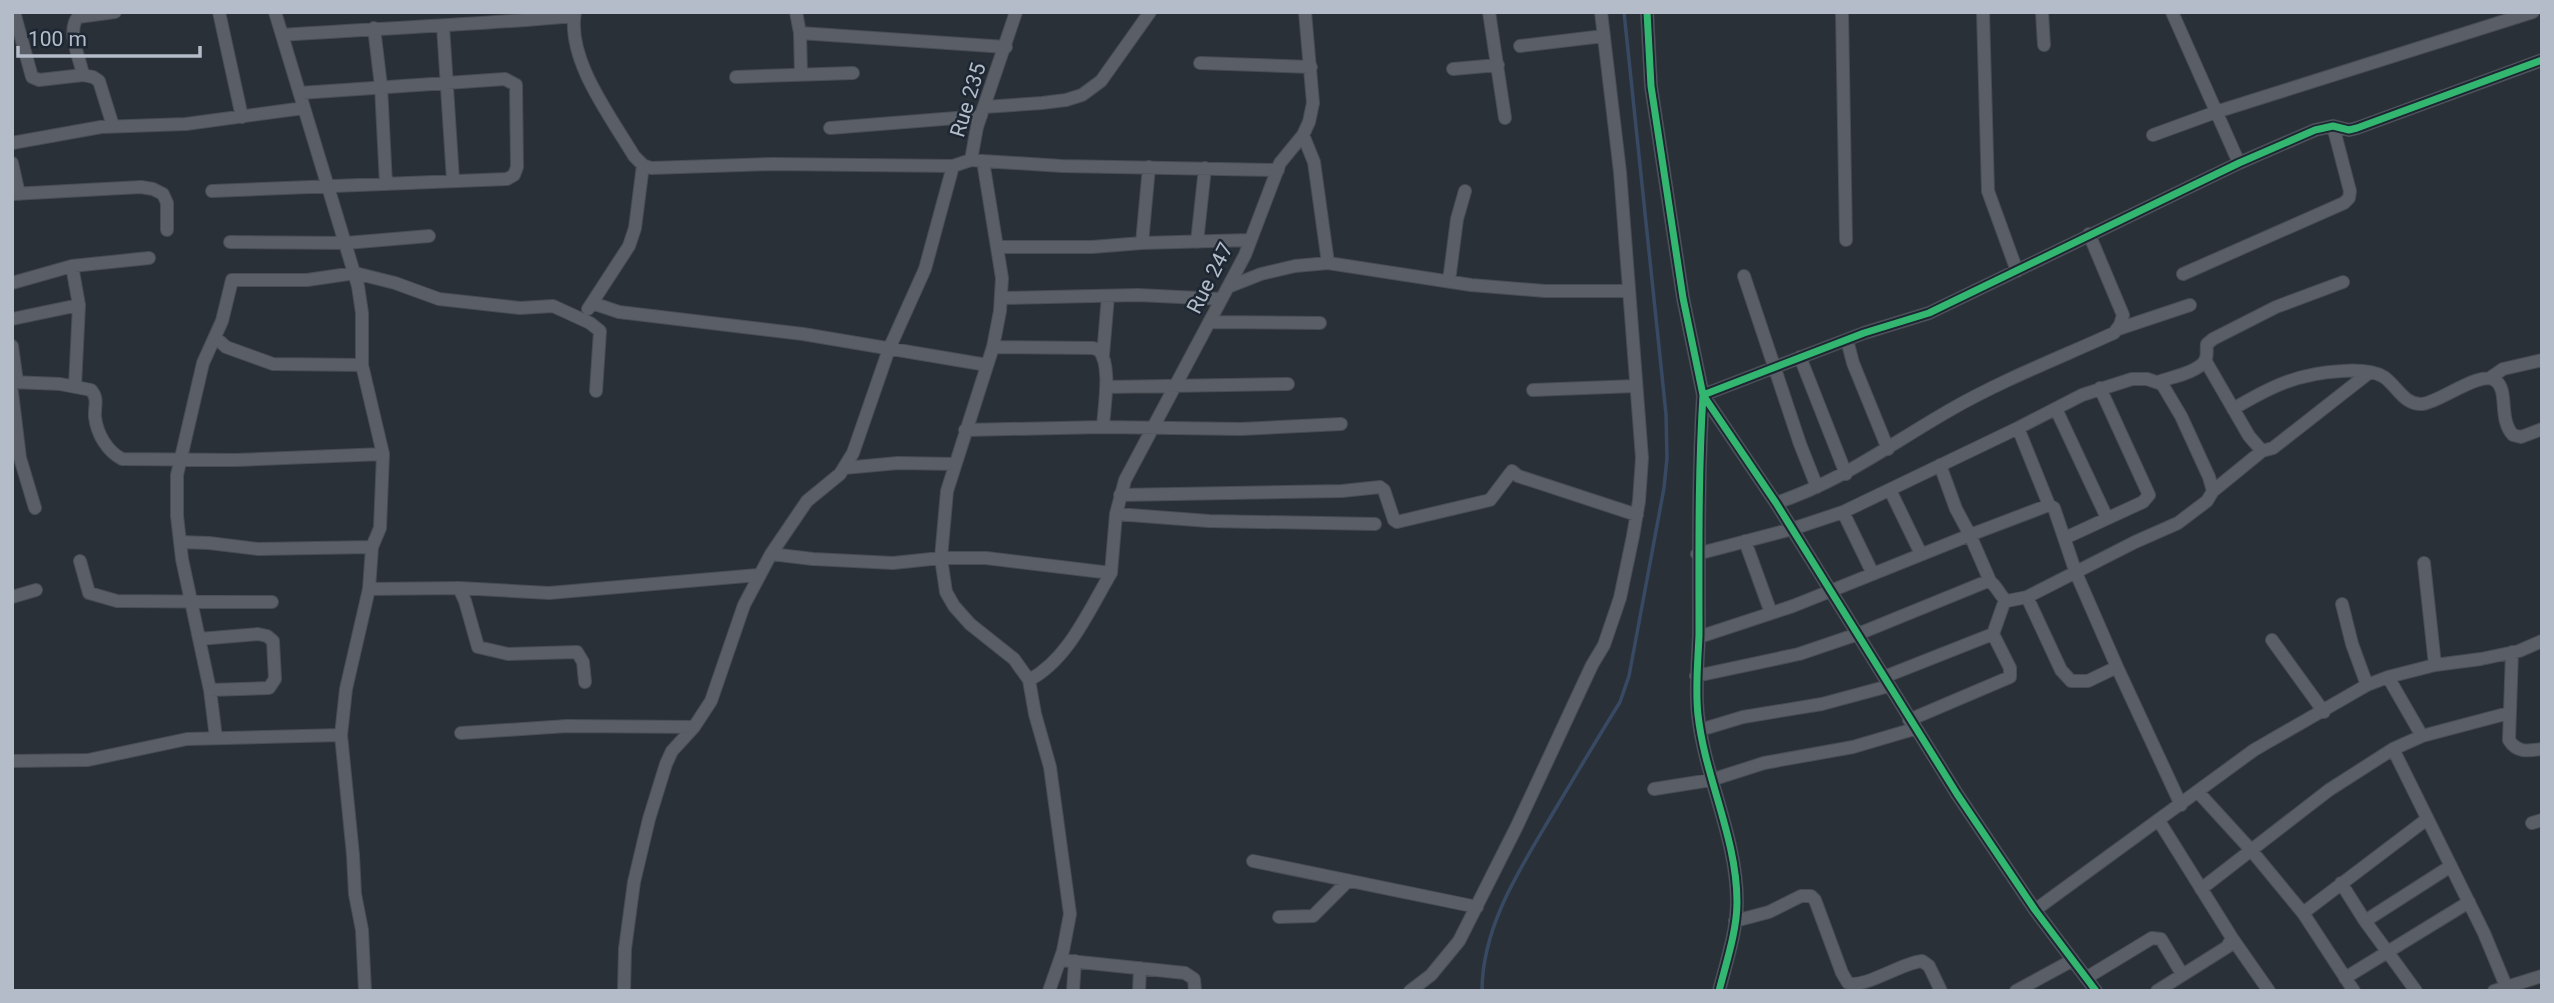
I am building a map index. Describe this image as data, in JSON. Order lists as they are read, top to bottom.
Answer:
{
  "streets": {
    "street": ["Rue 235", "Rue 247"]
  },
  "scale_bar": "100 m"
}
